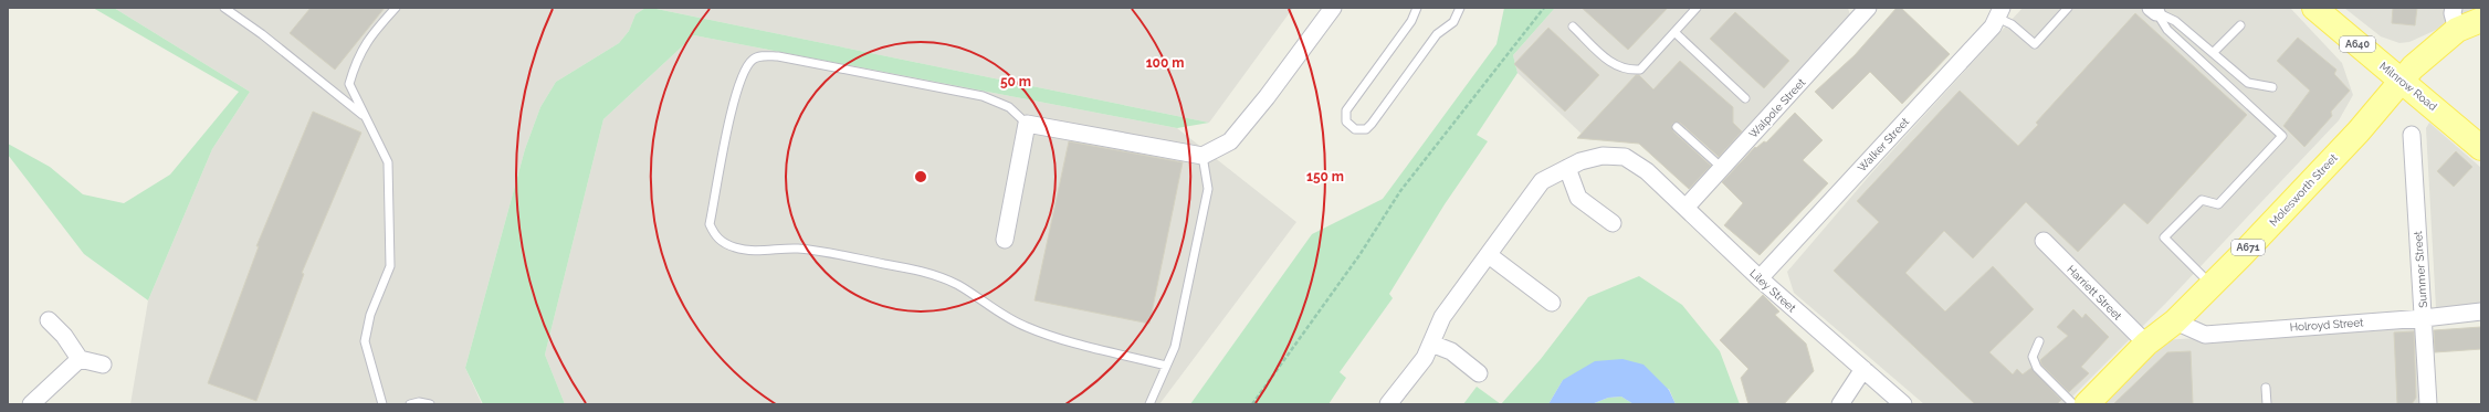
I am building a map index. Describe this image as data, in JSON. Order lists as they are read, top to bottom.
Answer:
{
  "streets": {
    "main road": [
      "A640",
      "Milnrow Road",
      "Molesworth Street",
      "A671"
    ],
    "street": [
      "Walpole Street",
      "Walker Street",
      "Summer Street",
      "Liley Street",
      "Harriett Street",
      "Holroyd Street"
    ]
  },
  "crossings": [
    ["Milnrow Road", "Molesworth Street"],
    ["Milnrow Road", "A671"],
    ["Walpole Street", "Liley Street"],
    ["Walker Street", "Liley Street"],
    ["Molesworth Street", "A671"],
    ["Molesworth Street", "Harriett Street"],
    ["Molesworth Street", "Holroyd Street"],
    ["Summer Street", "Holroyd Street"]
  ],
  "rings": ["100 m", "50 m", "150 m"]
}
